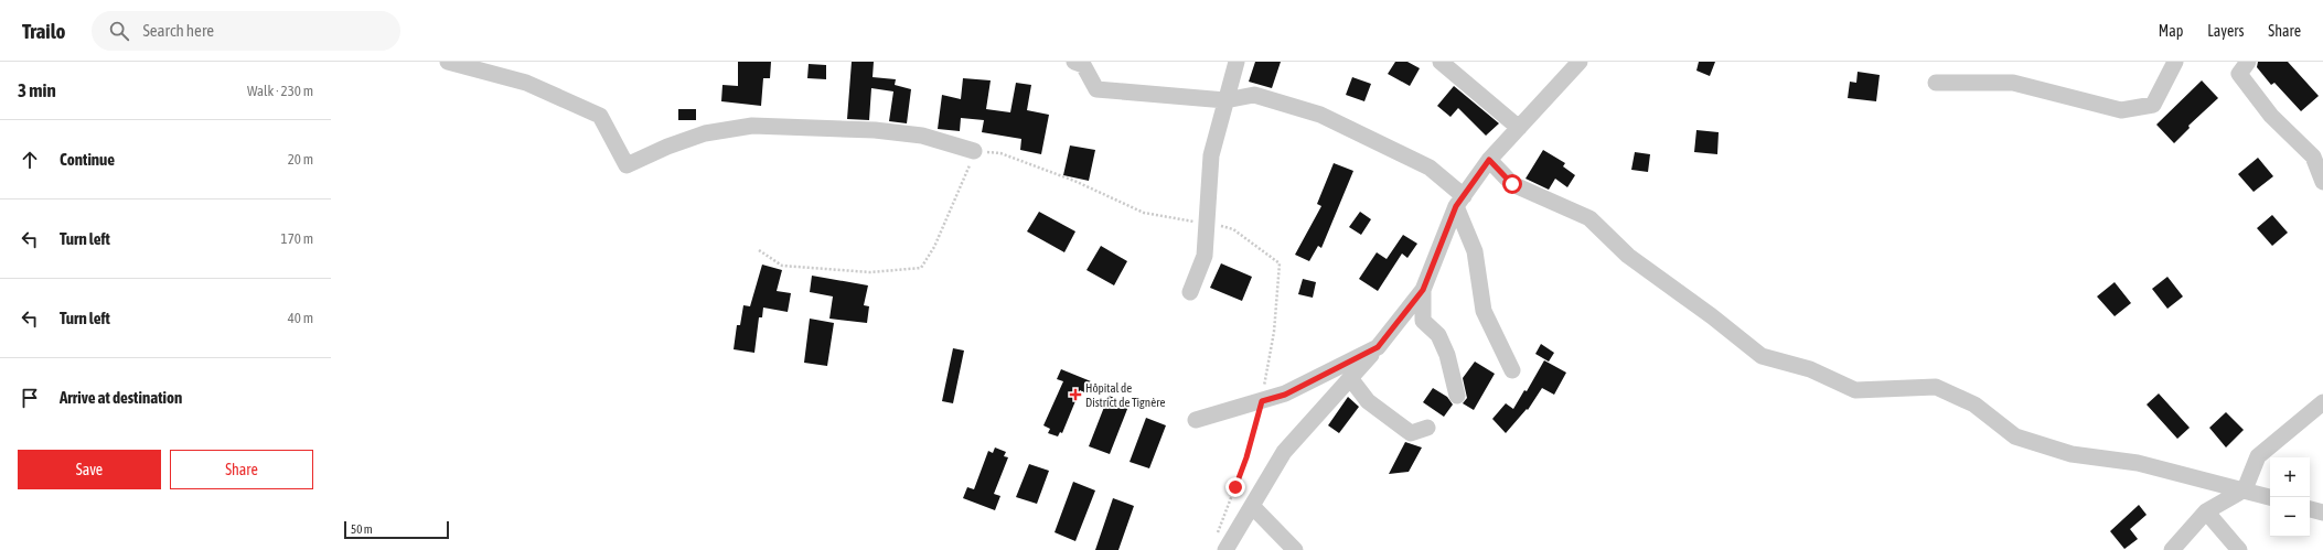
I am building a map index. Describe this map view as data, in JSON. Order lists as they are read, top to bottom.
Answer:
{
  "places": {
    "health": ["Hôpital de District de Tignère"]
  },
  "scale_bar": "50 m",
  "page": {
    "header": "Trailo",
    "search": "Search here",
    "nav": ["Map", "Layers", "Share"],
    "heading": ["3 min", "Walk · 230 m"],
    "list": [
      ["Continue", "20 m"],
      ["Turn left", "170 m"],
      ["Turn left", "40 m"],
      "Arrive at destination"
    ],
    "buttons": ["Save", "Share"],
    "map_buttons": ["+", "−"],
    "scale": "50 m"
  }
}
